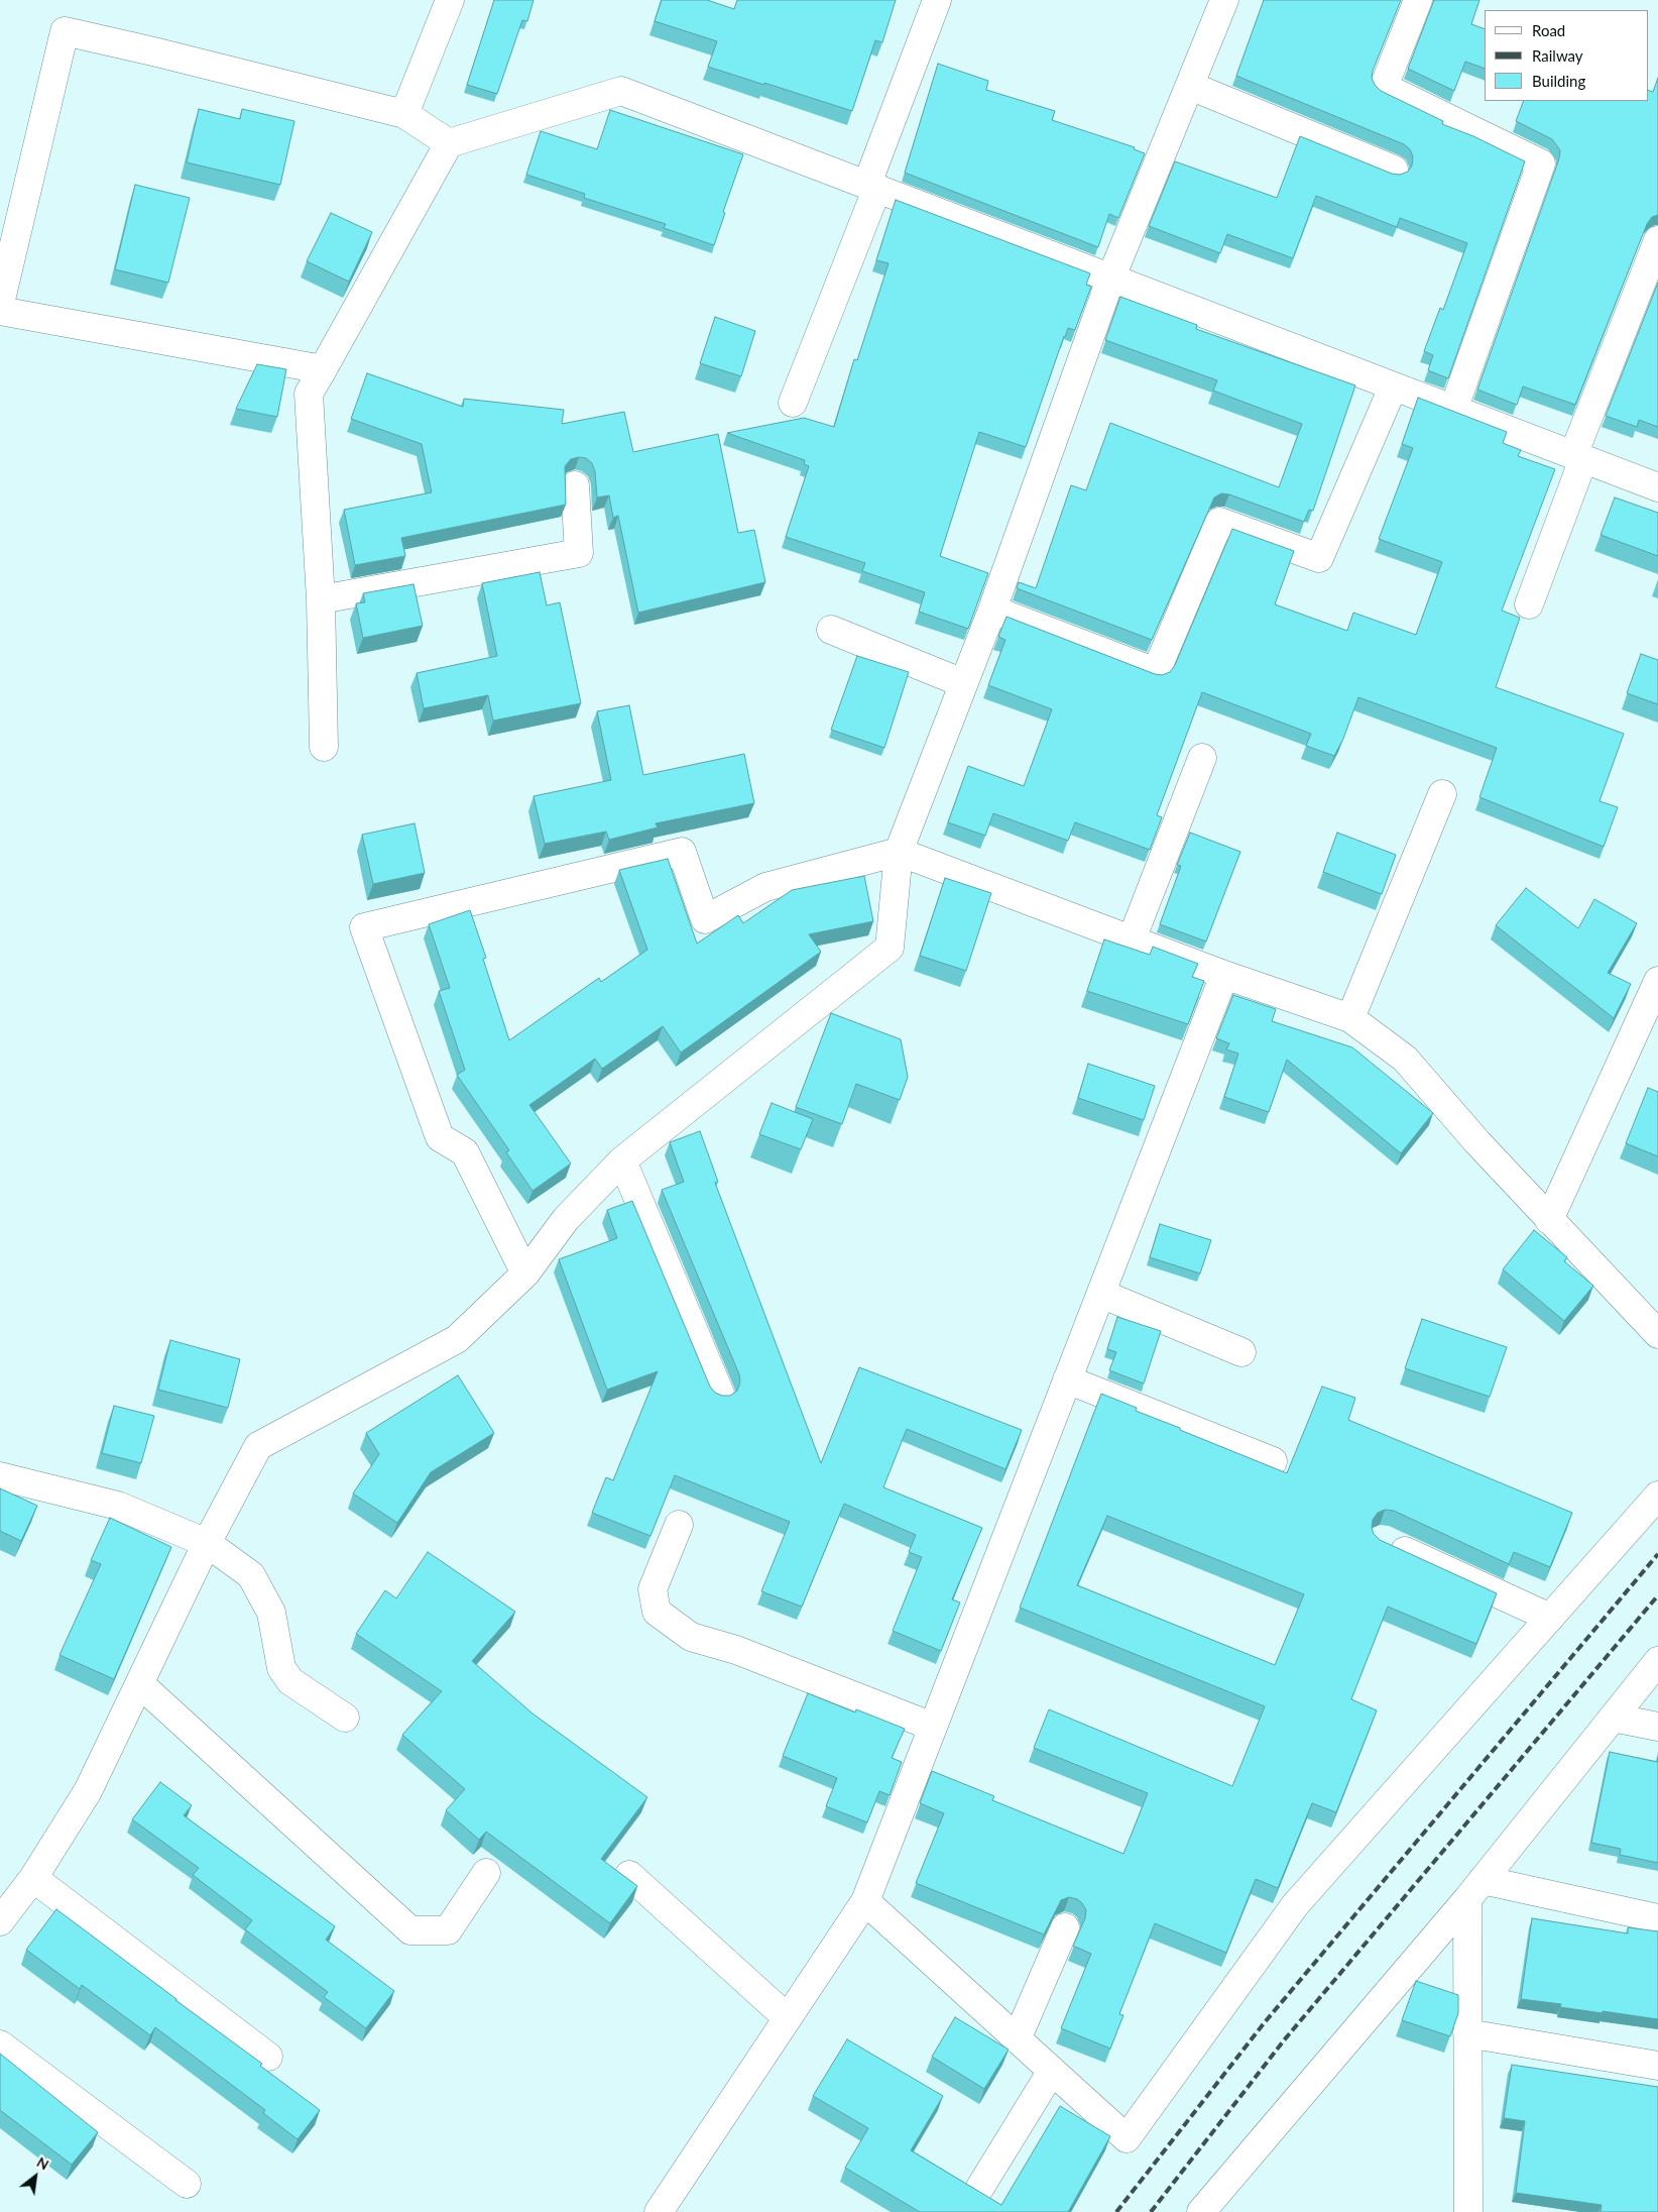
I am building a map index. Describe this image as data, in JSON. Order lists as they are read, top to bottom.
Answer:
{
  "legend": ["Road", "Railway", "Building"],
  "north": "top right"
}
